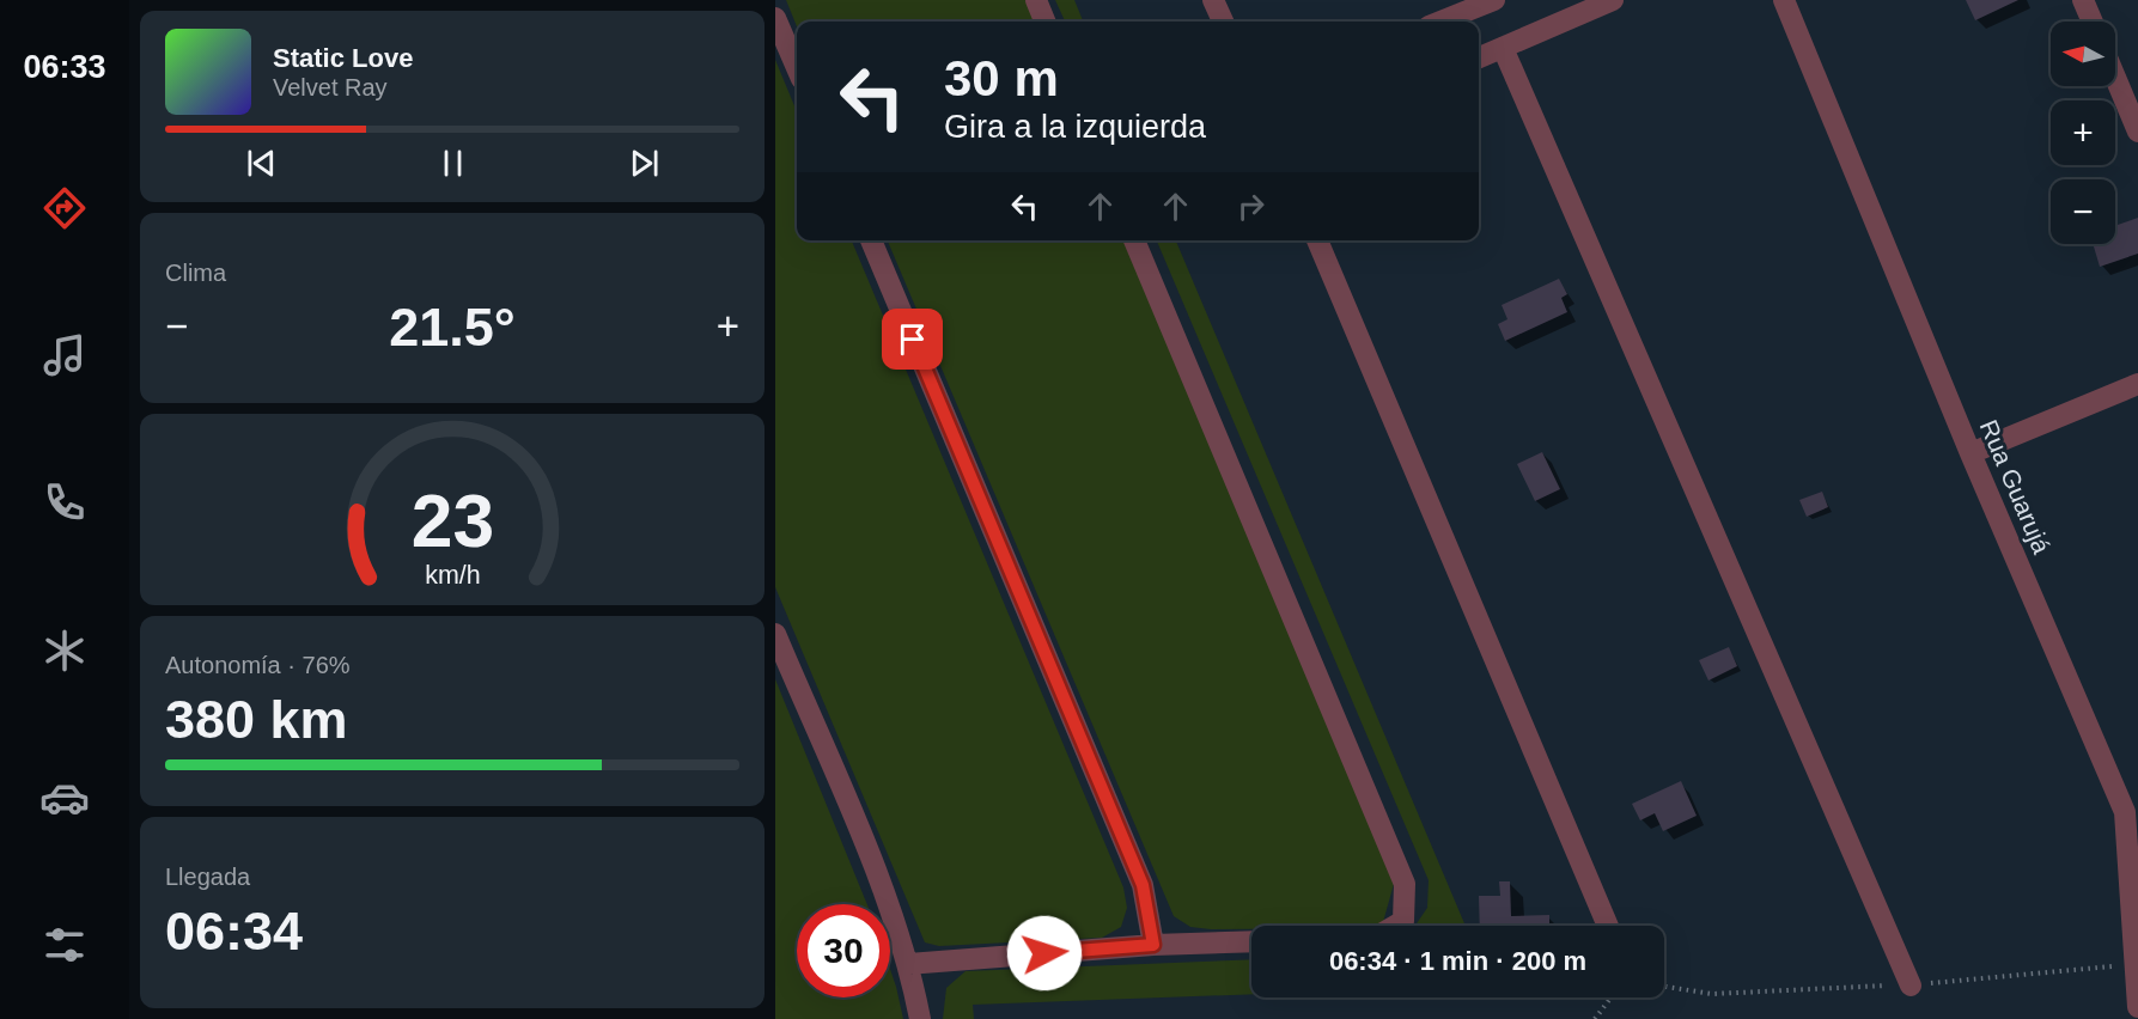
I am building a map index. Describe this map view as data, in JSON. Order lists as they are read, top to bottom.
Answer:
{
  "streets": {
    "street": ["Rua Guarujá"]
  },
  "north": "left",
  "page": {
    "tabs": "06:33",
    "map_buttons": ["+", "−"],
    "turn": ["30 m", "Gira a la izquierda"],
    "song": ["Static Love", "Velvet Ray"],
    "tile": [
      "Clima",
      ["Autonomía · 76%", "380 km"],
      ["Llegada", "06:34"]
    ],
    "heat": ["−", "21.5°", "+"],
    "limit": "30",
    "trip": "06:34 · 1 min · 200 m",
    "gauge": ["23", "km/h"]
  }
}
